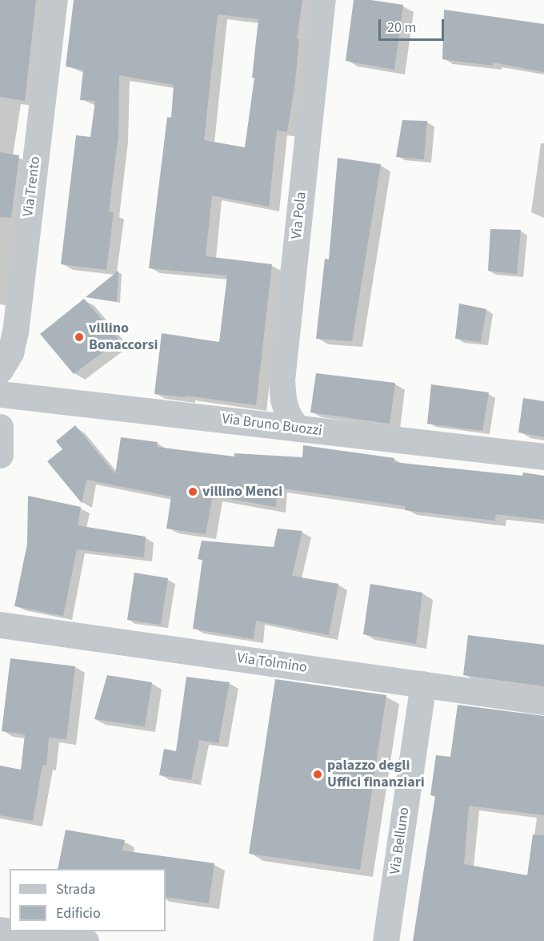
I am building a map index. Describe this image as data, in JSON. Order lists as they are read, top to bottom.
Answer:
{
  "streets": {
    "street": [
      "Via Trento",
      "Via Pola",
      "Via Bruno Buozzi",
      "Via Tolmino",
      "Via Belluno"
    ]
  },
  "crossings": [
    ["Via Pola", "Via Bruno Buozzi"],
    ["Via Tolmino", "Via Belluno"]
  ],
  "places": ["villino Bonaccorsi", "villino Menci", "palazzo degli Uffici finanziari"],
  "legend": ["Strada", "Edificio"],
  "scale_bar": "20 m"
}
